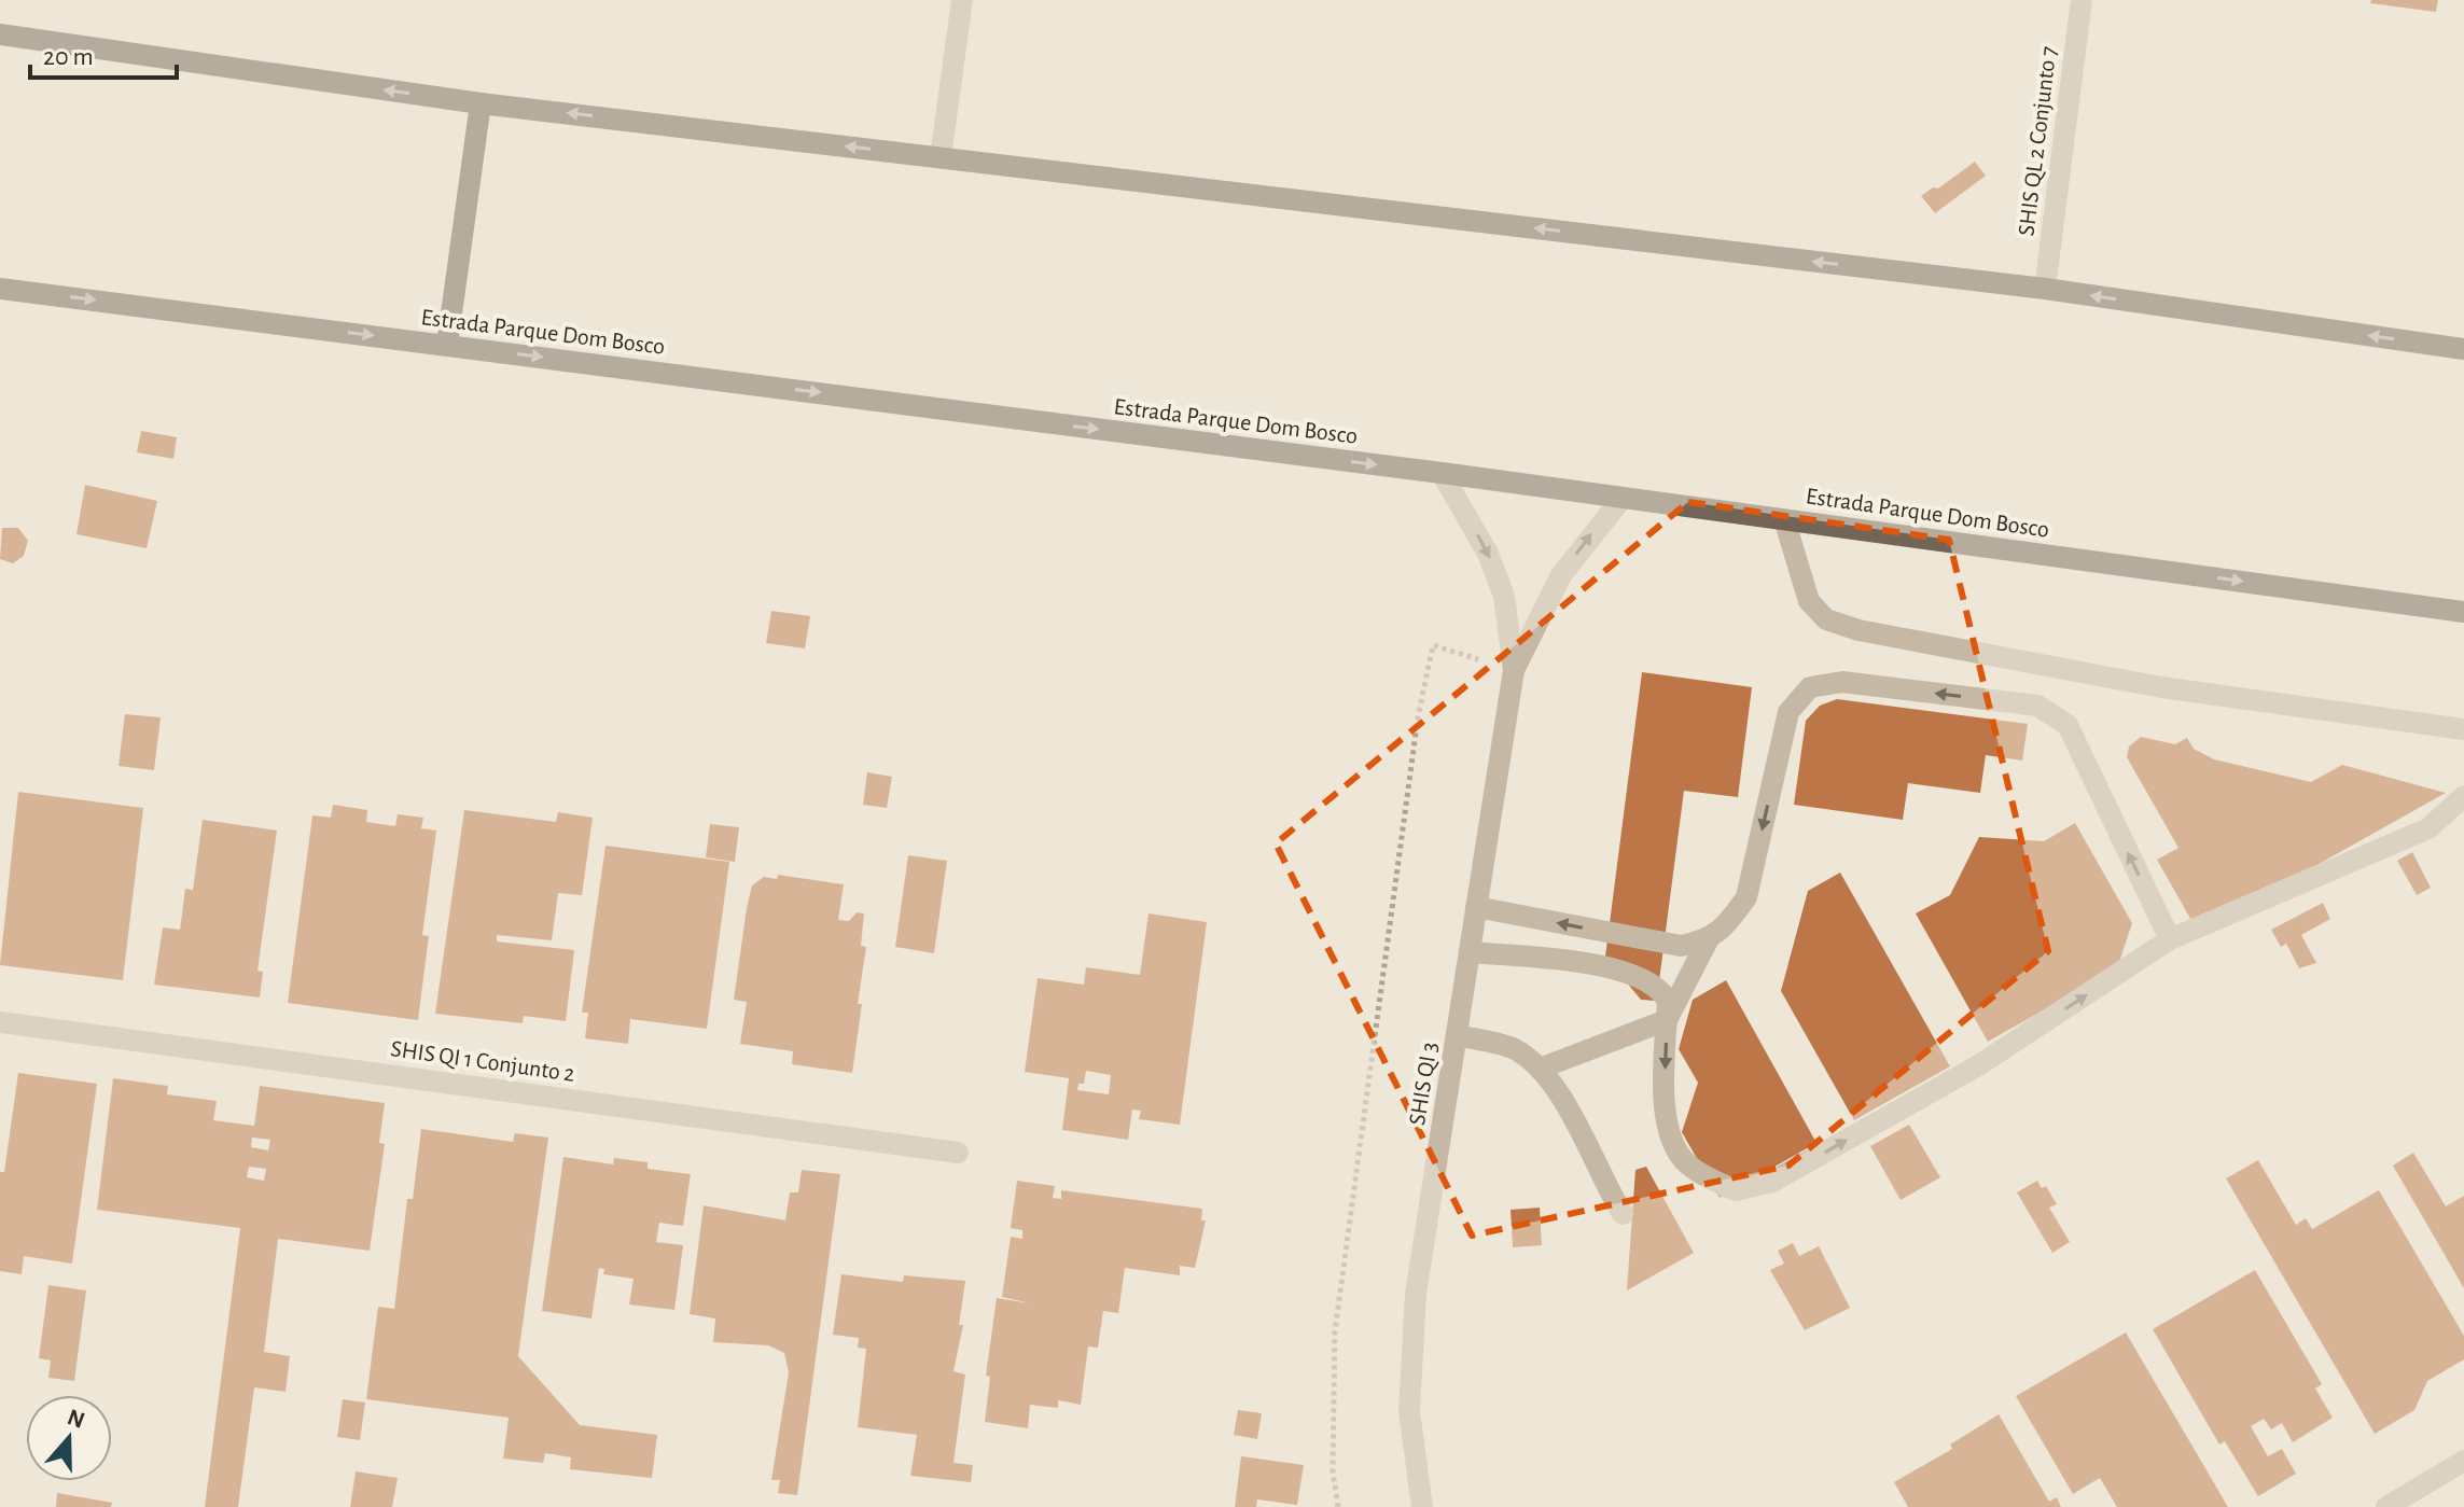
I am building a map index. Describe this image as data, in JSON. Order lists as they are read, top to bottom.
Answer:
{
  "streets": {
    "main road": ["Estrada Parque Dom Bosco"],
    "street": ["SHIS QL 2 Conjunto 7", "SHIS QI 1 Conjunto 2", "SHIS QI 3"]
  },
  "crossings": [
    ["Estrada Parque Dom Bosco", "SHIS QI 3"]
  ],
  "one_way": ["Estrada Parque Dom Bosco"],
  "scale_bar": "20 m",
  "north": "top"
}
